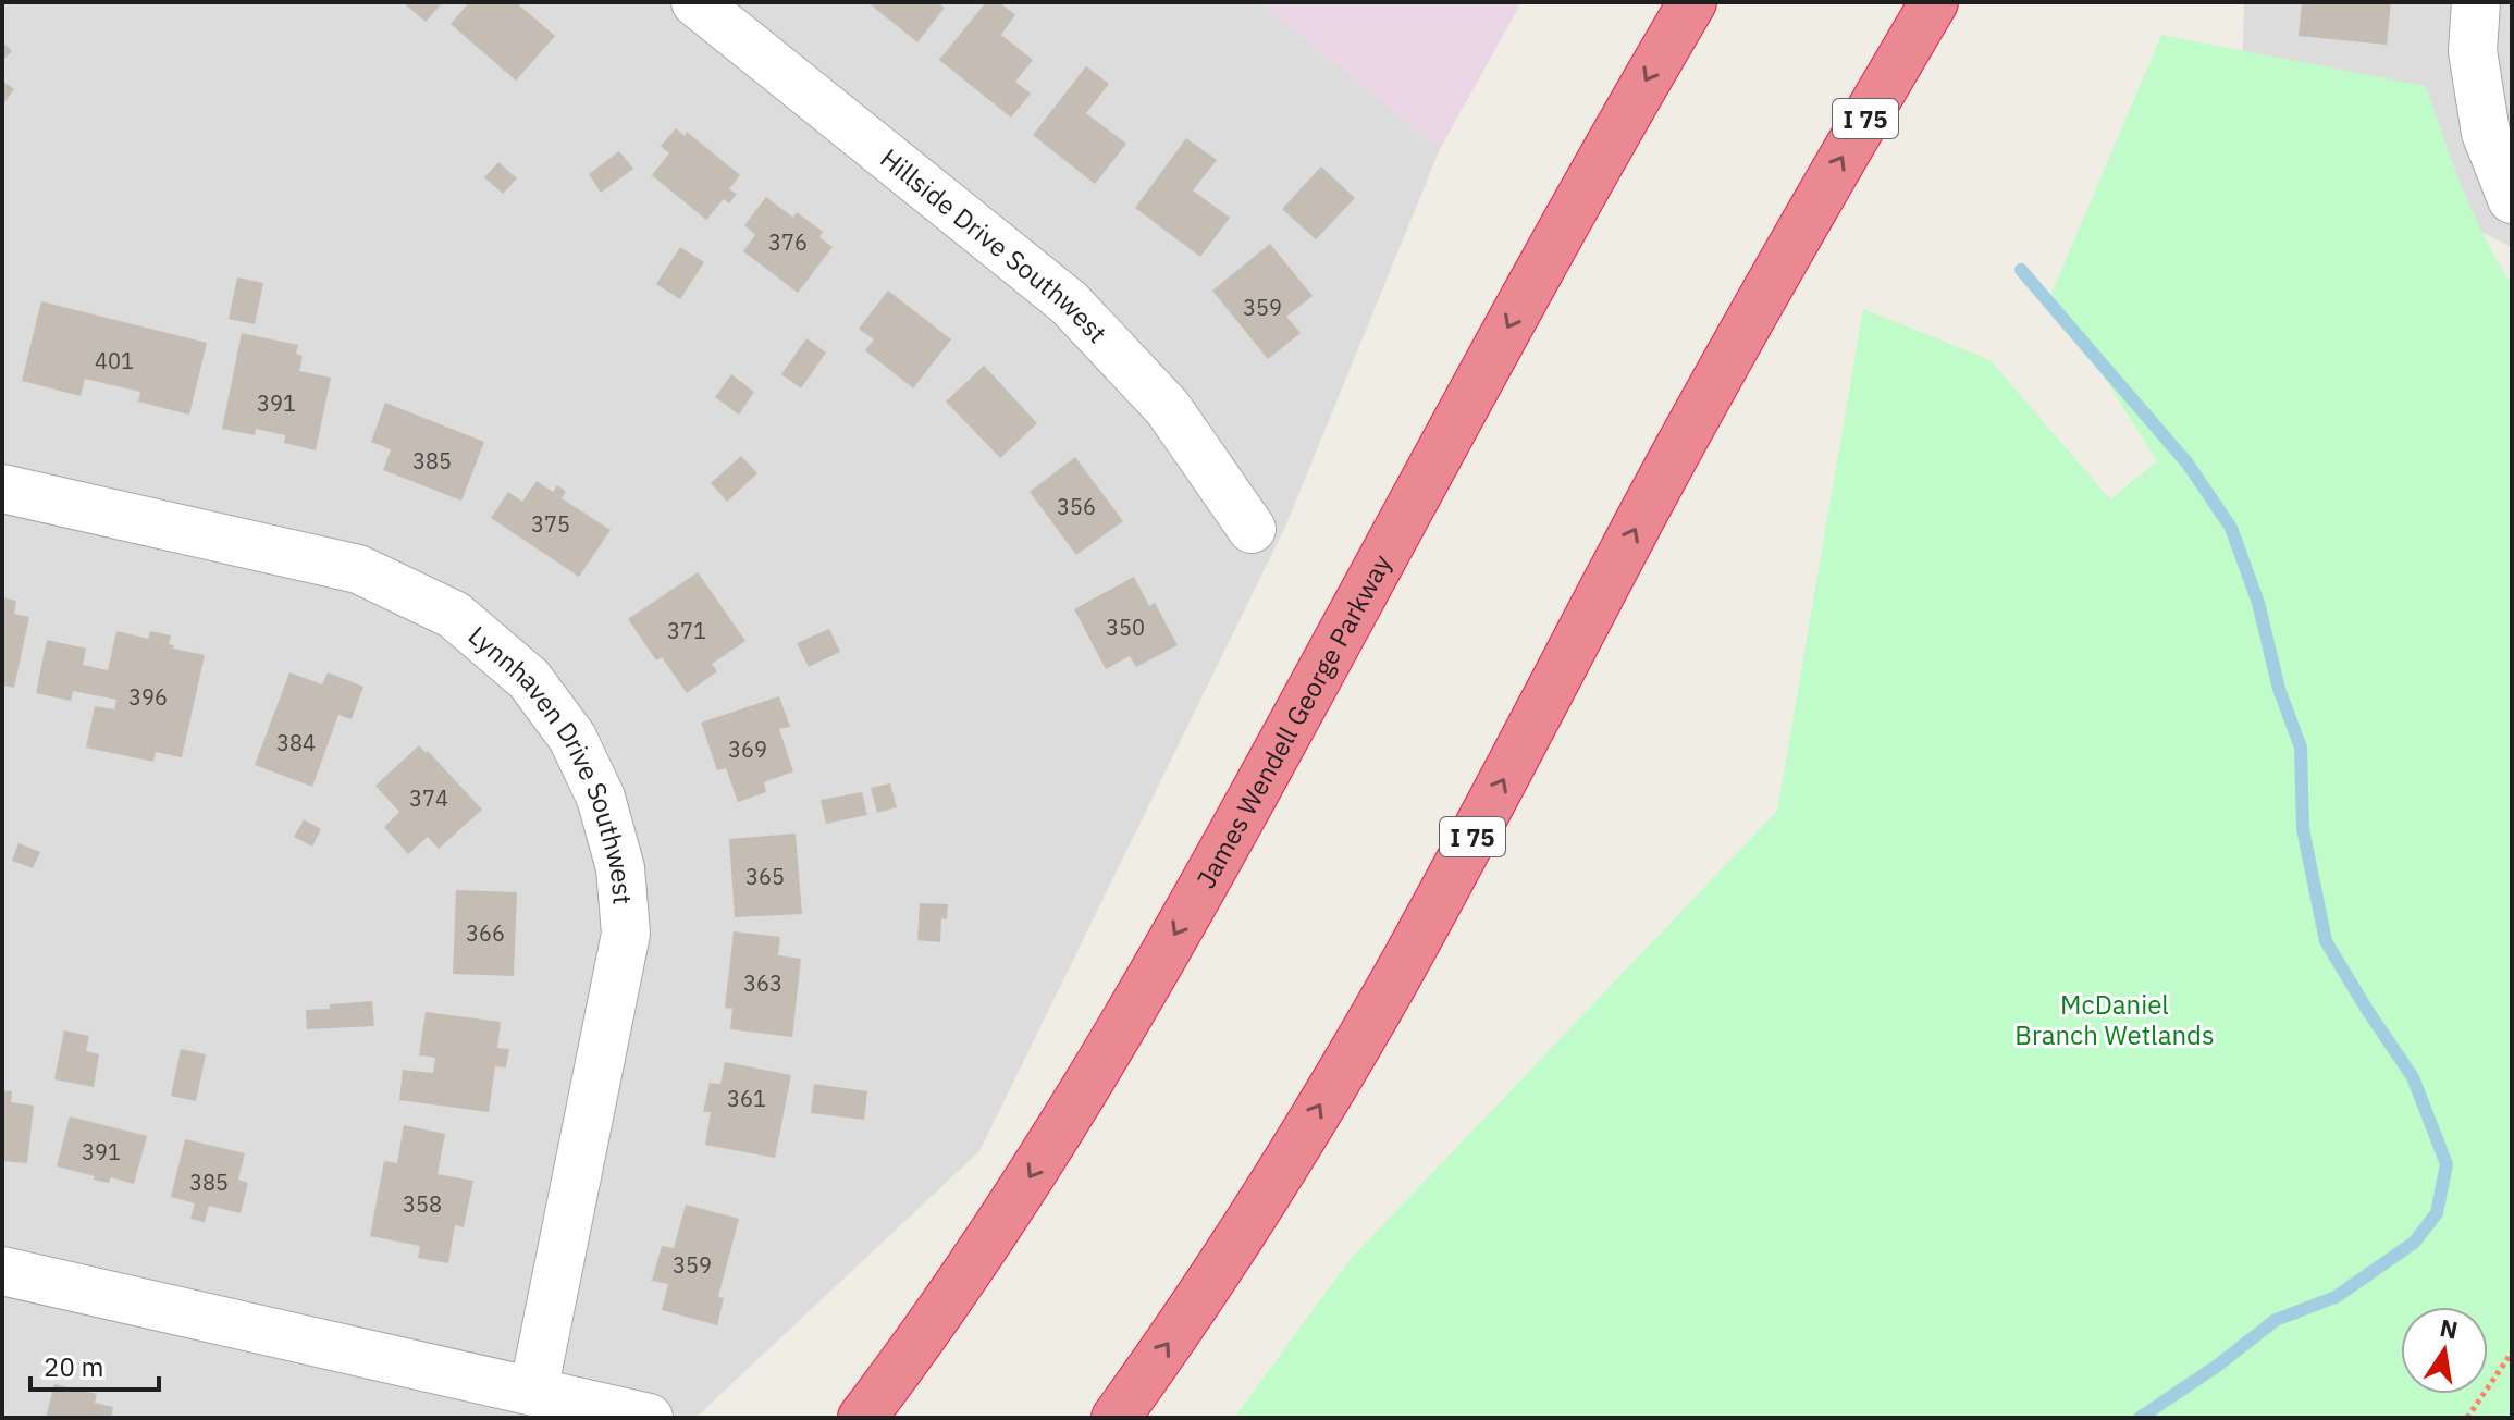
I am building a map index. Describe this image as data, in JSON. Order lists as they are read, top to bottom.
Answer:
{
  "streets": {
    "highway": ["I 75", "James Wendell George Parkway"],
    "street": ["Hillside Drive Southwest", "Lynnhaven Drive Southwest"]
  },
  "parks": ["McDaniel Branch Wetlands"],
  "house_numbers": [
    "376",
    "359",
    "401",
    "391",
    "385",
    "356",
    "375",
    "350",
    "371",
    "396",
    "384",
    "369",
    "374",
    "365",
    "366",
    "363",
    "361",
    "391",
    "385",
    "358",
    "359"
  ],
  "scale_bar": "20 m",
  "north": "top"
}
